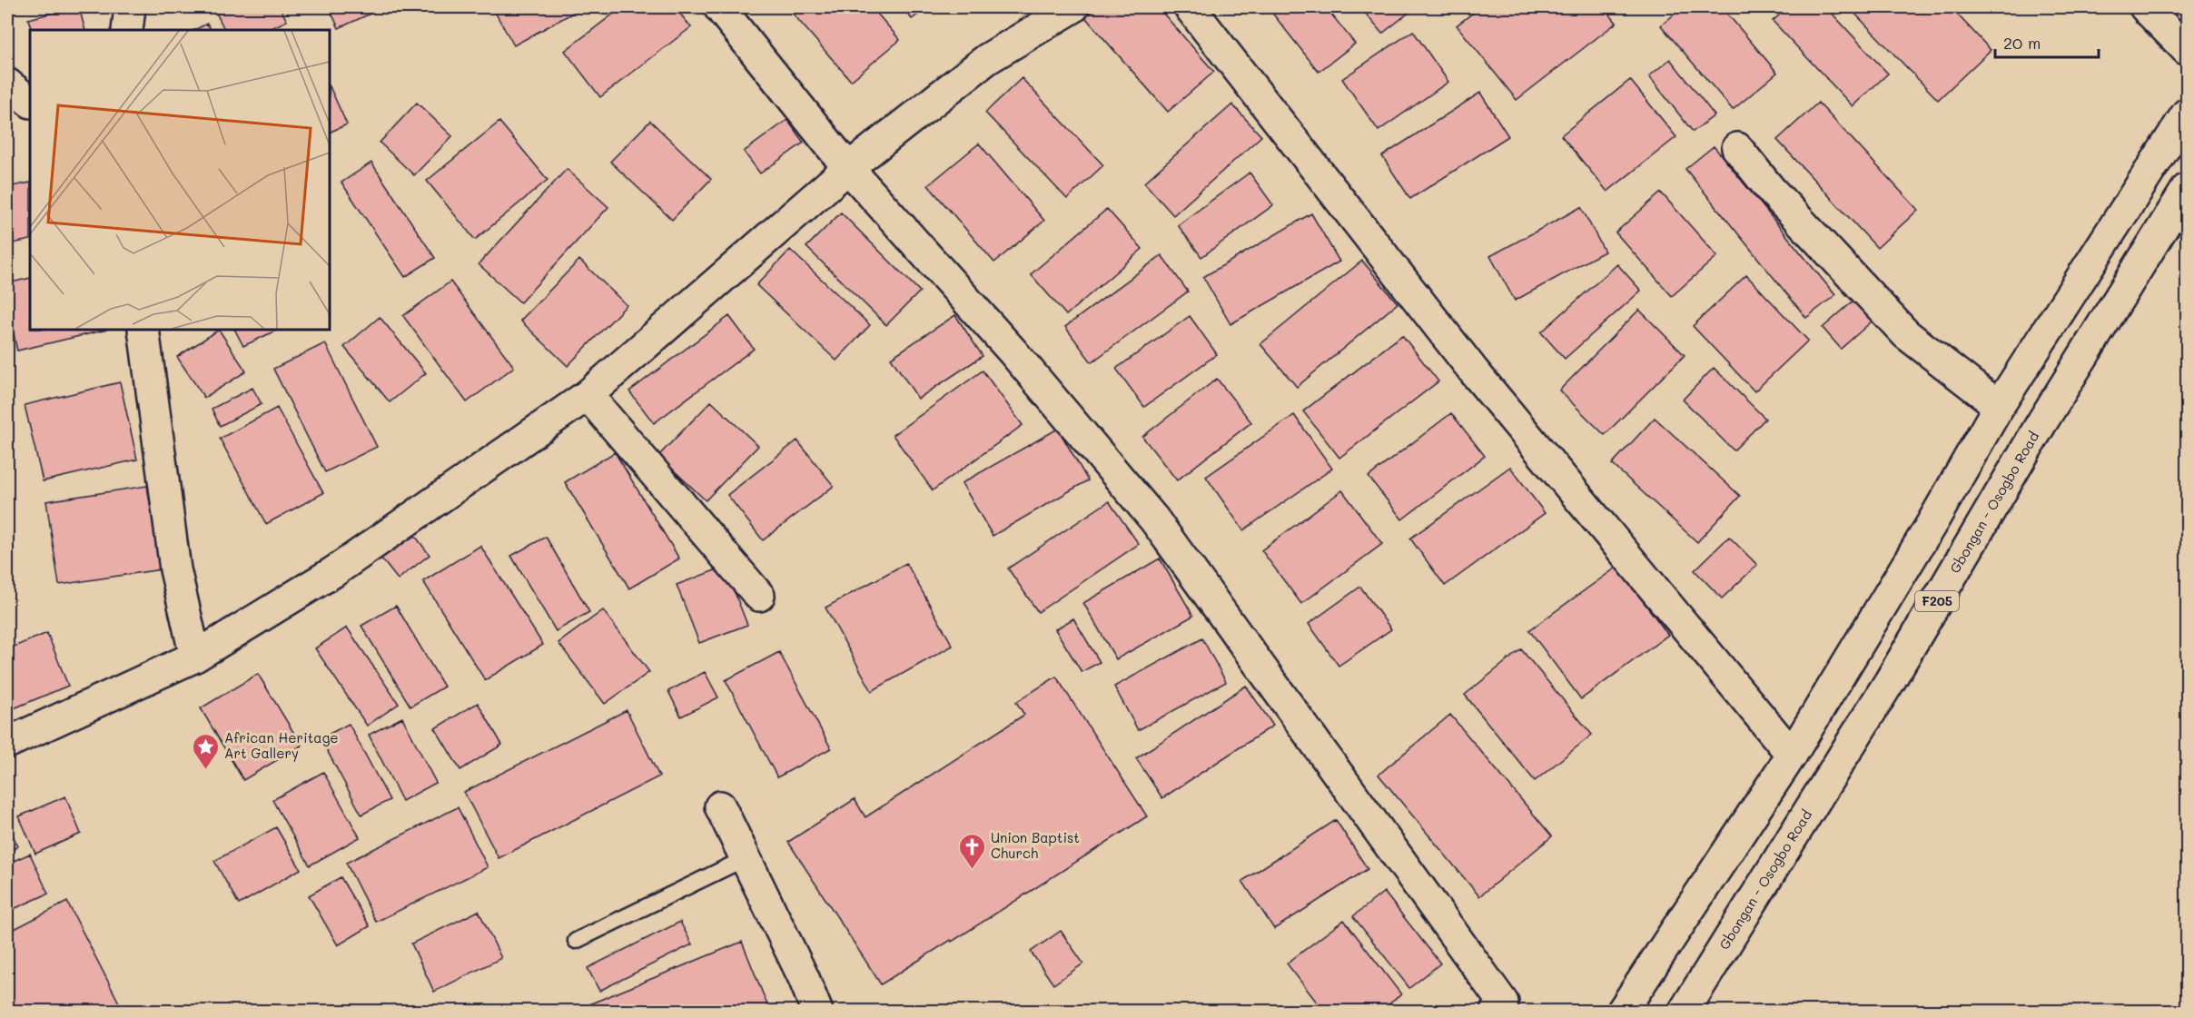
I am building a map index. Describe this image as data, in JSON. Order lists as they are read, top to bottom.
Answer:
{
  "streets": {
    "street": ["Gbongan - Osogbo Road", "F205"]
  },
  "places": {
    "place": ["African Heritage Art Gallery"],
    "church": ["Union Baptist Church"]
  },
  "scale_bar": "20 m"
}
